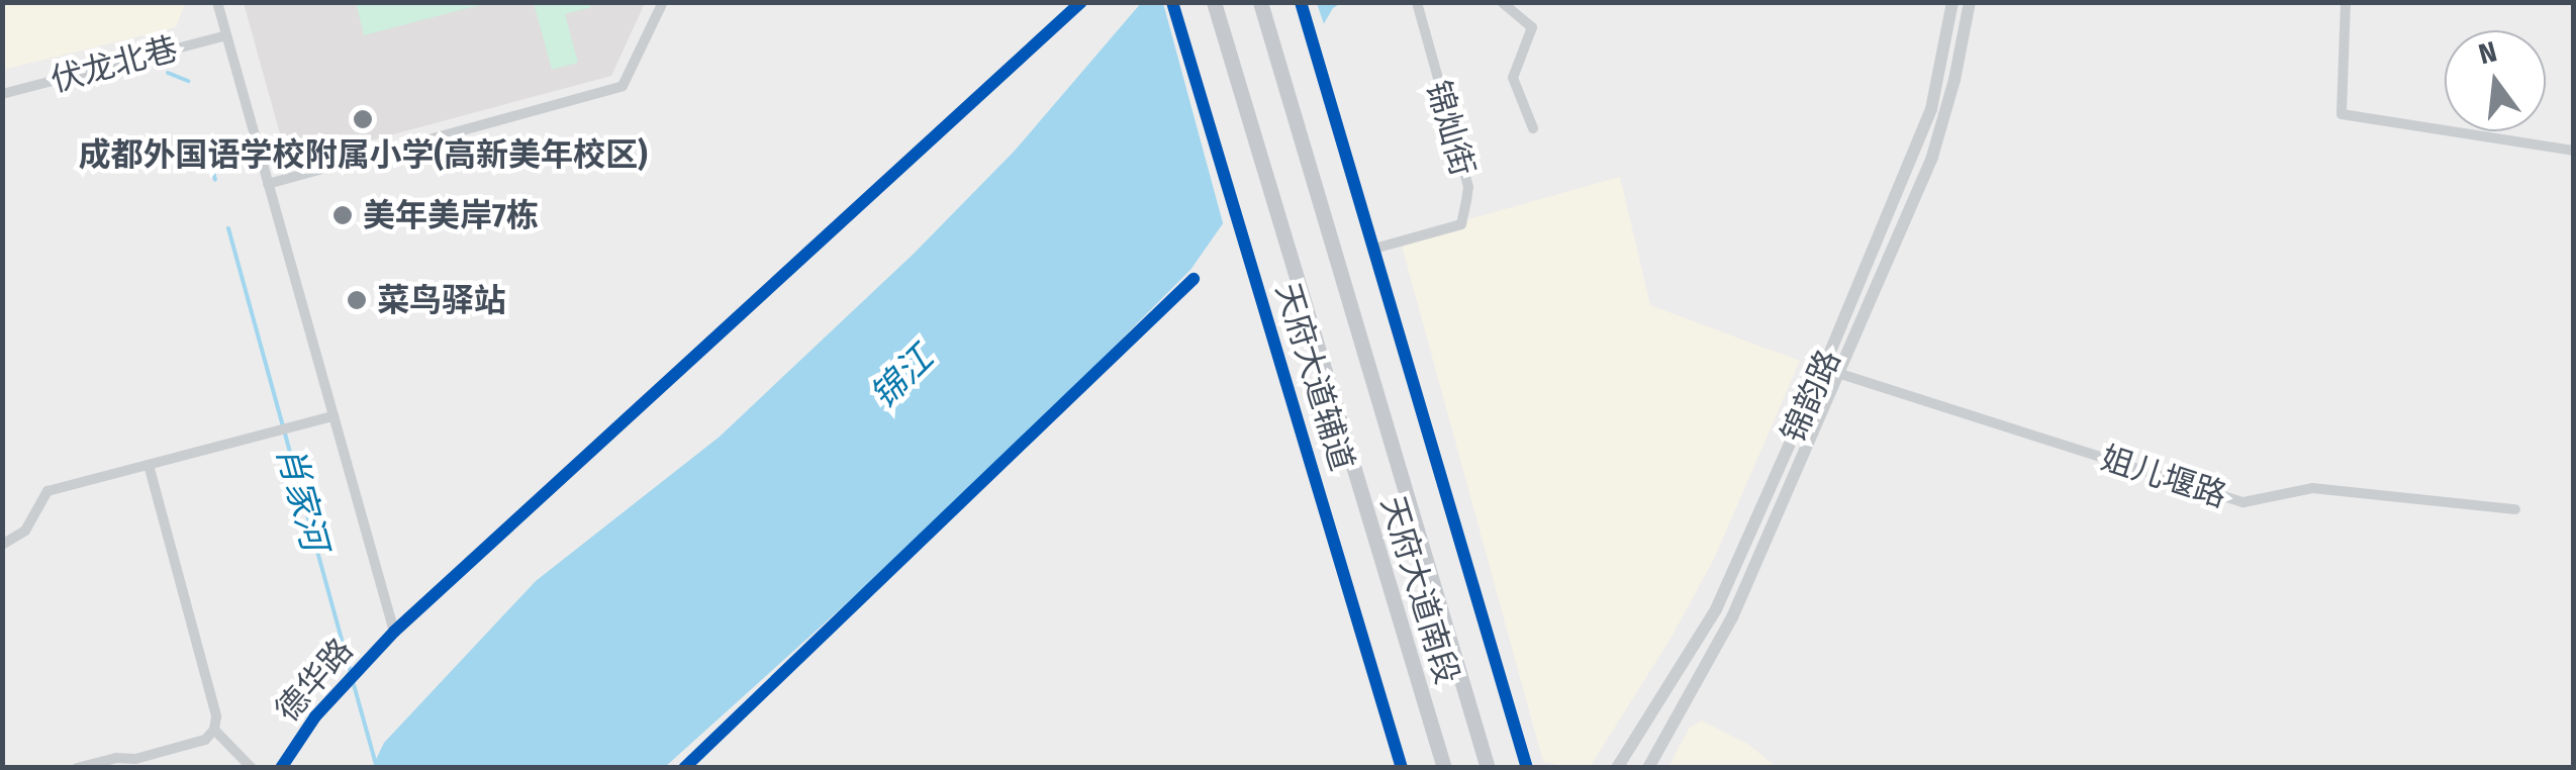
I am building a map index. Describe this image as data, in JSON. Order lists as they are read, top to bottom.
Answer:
{
  "streets": {
    "main road": ["天府大道南段"],
    "street": [
      "伏龙北巷",
      "锦灿街",
      "天府大道辅道",
      "锦韵路",
      "姐儿堰路",
      "德华路"
    ]
  },
  "crossings": [
    ["伏龙北巷", "德华路"],
    ["锦韵路", "姐儿堰路"]
  ],
  "water": ["锦江", "肖家河"],
  "places": ["成都外国语学校附属小学(高新美年校区)", "美年美岸7栋", "菜鸟驿站"],
  "north": "top"
}
